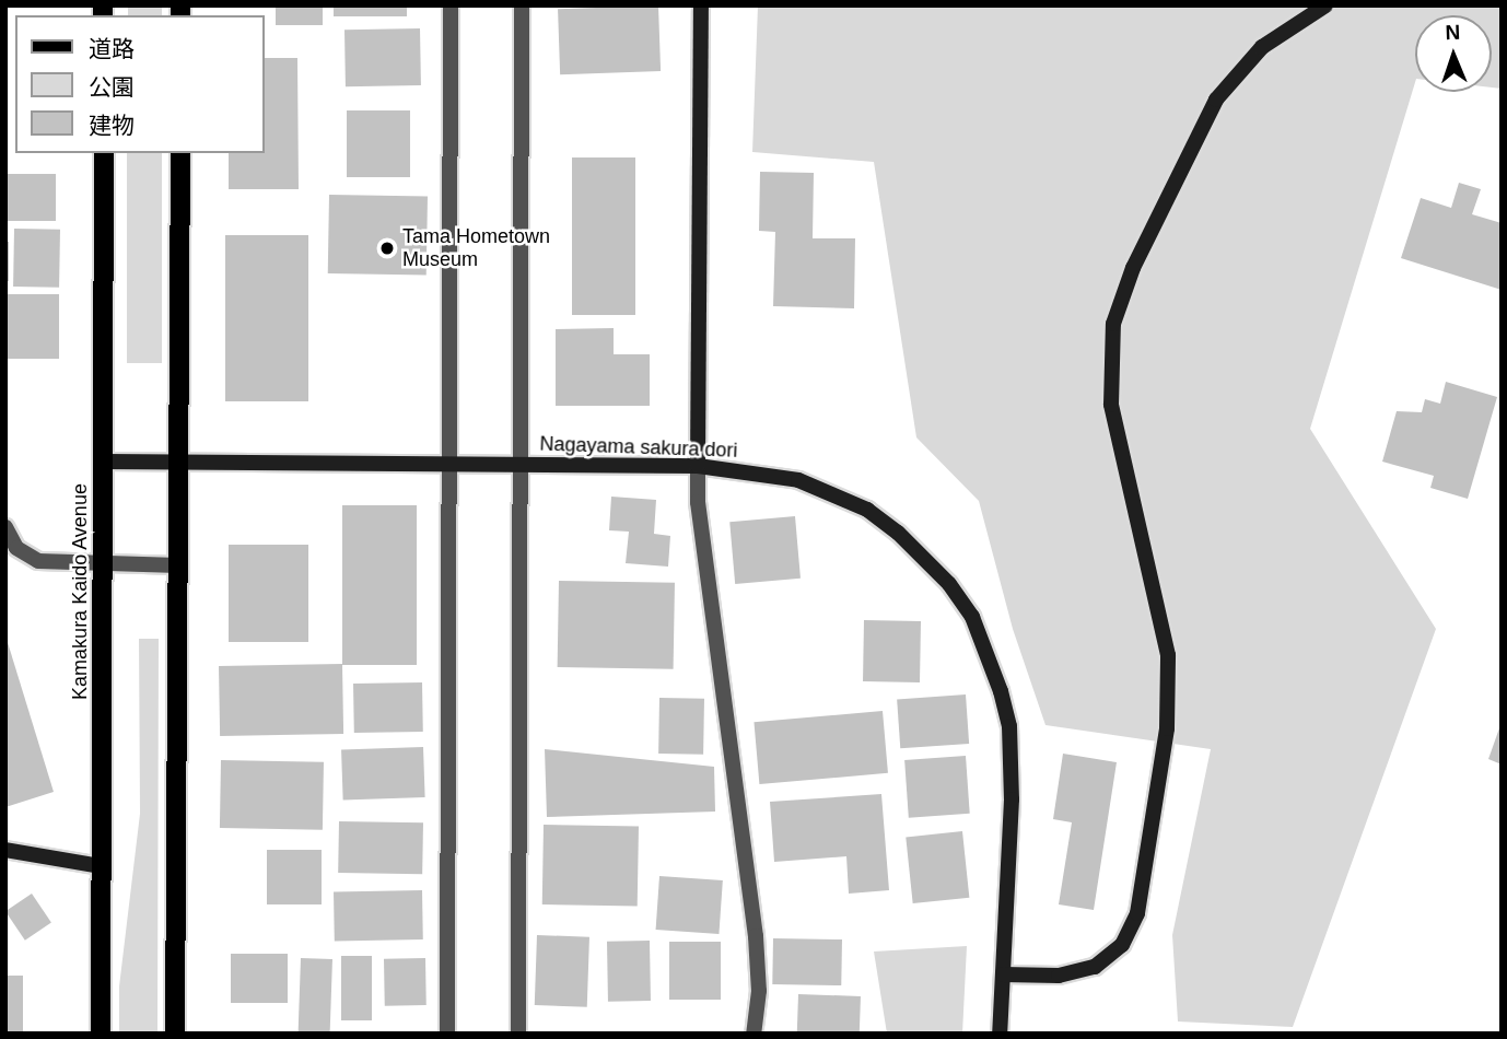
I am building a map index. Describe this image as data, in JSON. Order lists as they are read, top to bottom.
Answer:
{
  "streets": {
    "main road": ["Kamakura Kaido Avenue"],
    "street": ["Nagayama sakura dori"]
  },
  "crossings": [
    ["Nagayama sakura dori", "Kamakura Kaido Avenue"]
  ],
  "places": ["Tama Hometown Museum"],
  "legend": ["道路", "公園", "建物"],
  "north": "top"
}
